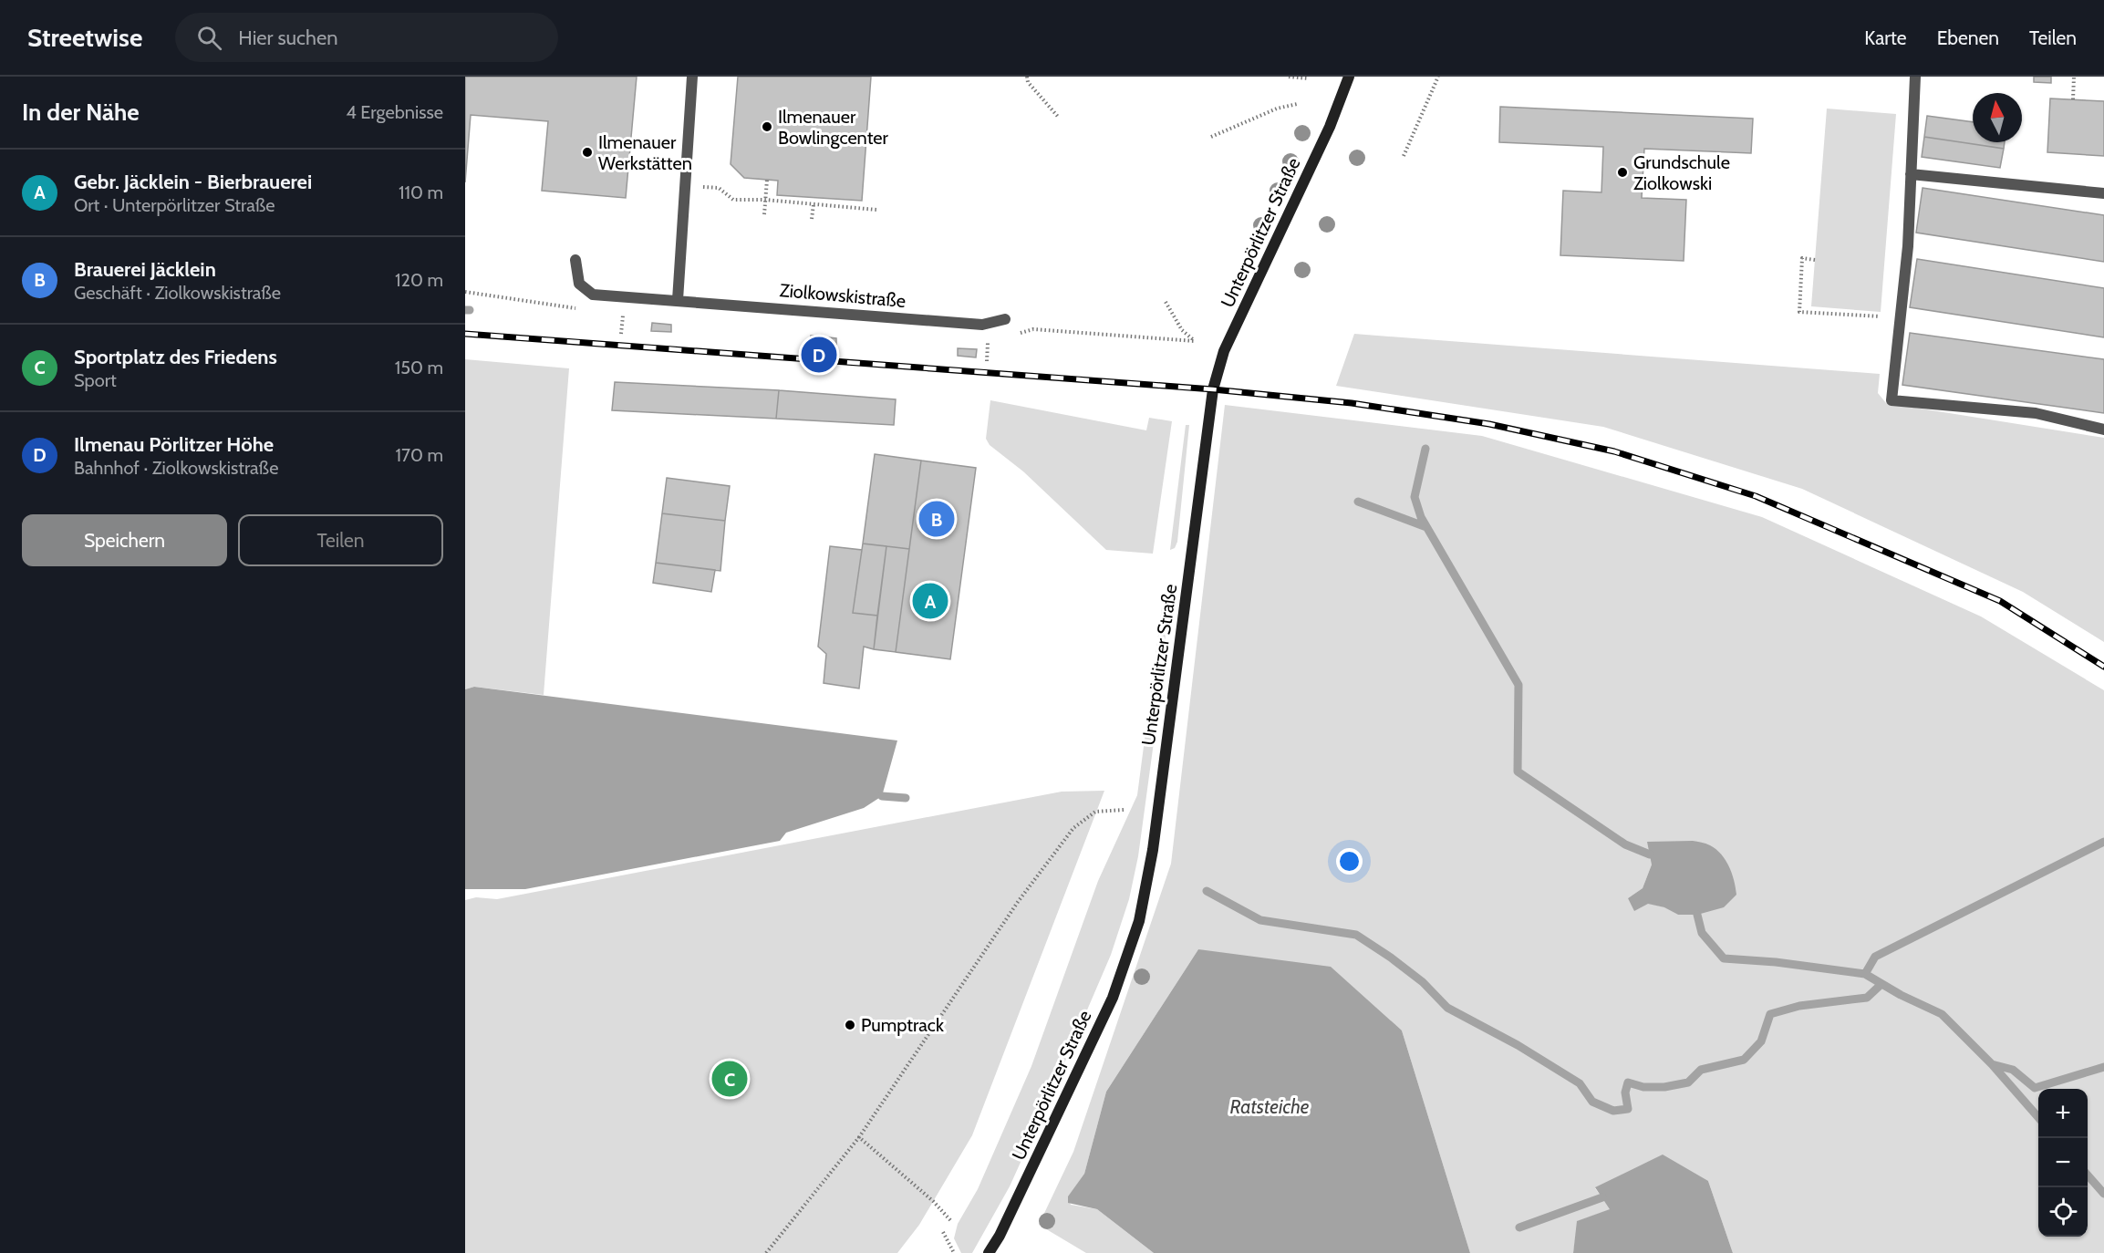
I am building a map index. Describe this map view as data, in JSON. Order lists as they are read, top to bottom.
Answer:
{
  "streets": {
    "street": ["Unterpörlitzer Straße", "Ziolkowskistraße"]
  },
  "water": ["Ratsteiche"],
  "places": [
    "Ilmenauer Bowlingcenter",
    "Ilmenauer Werkstätten",
    "Grundschule Ziolkowski",
    "Pumptrack"
  ],
  "north": "top",
  "page": {
    "header": "Streetwise",
    "search": "Hier suchen",
    "nav": ["Karte", "Ebenen", "Teilen"],
    "heading": ["In der Nähe", "4 Ergebnisse"],
    "list": [
      {
        "mark": "A",
        "name": "Gebr. Jäcklein - Bierbrauerei",
        "note": "Ort · Unterpörlitzer Straße",
        "value": "110 m"
      },
      {
        "mark": "B",
        "name": "Brauerei Jäcklein",
        "note": "Geschäft · Ziolkowskistraße",
        "value": "120 m"
      },
      {
        "mark": "C",
        "name": "Sportplatz des Friedens",
        "note": "Sport",
        "value": "150 m"
      },
      {
        "mark": "D",
        "name": "Ilmenau Pörlitzer Höhe",
        "note": "Bahnhof · Ziolkowskistraße",
        "value": "170 m"
      }
    ],
    "pins": [
      "D",
      "B",
      "A",
      "C"
    ],
    "buttons": ["Speichern", "Teilen"],
    "map_buttons": ["+", "−"]
  }
}
